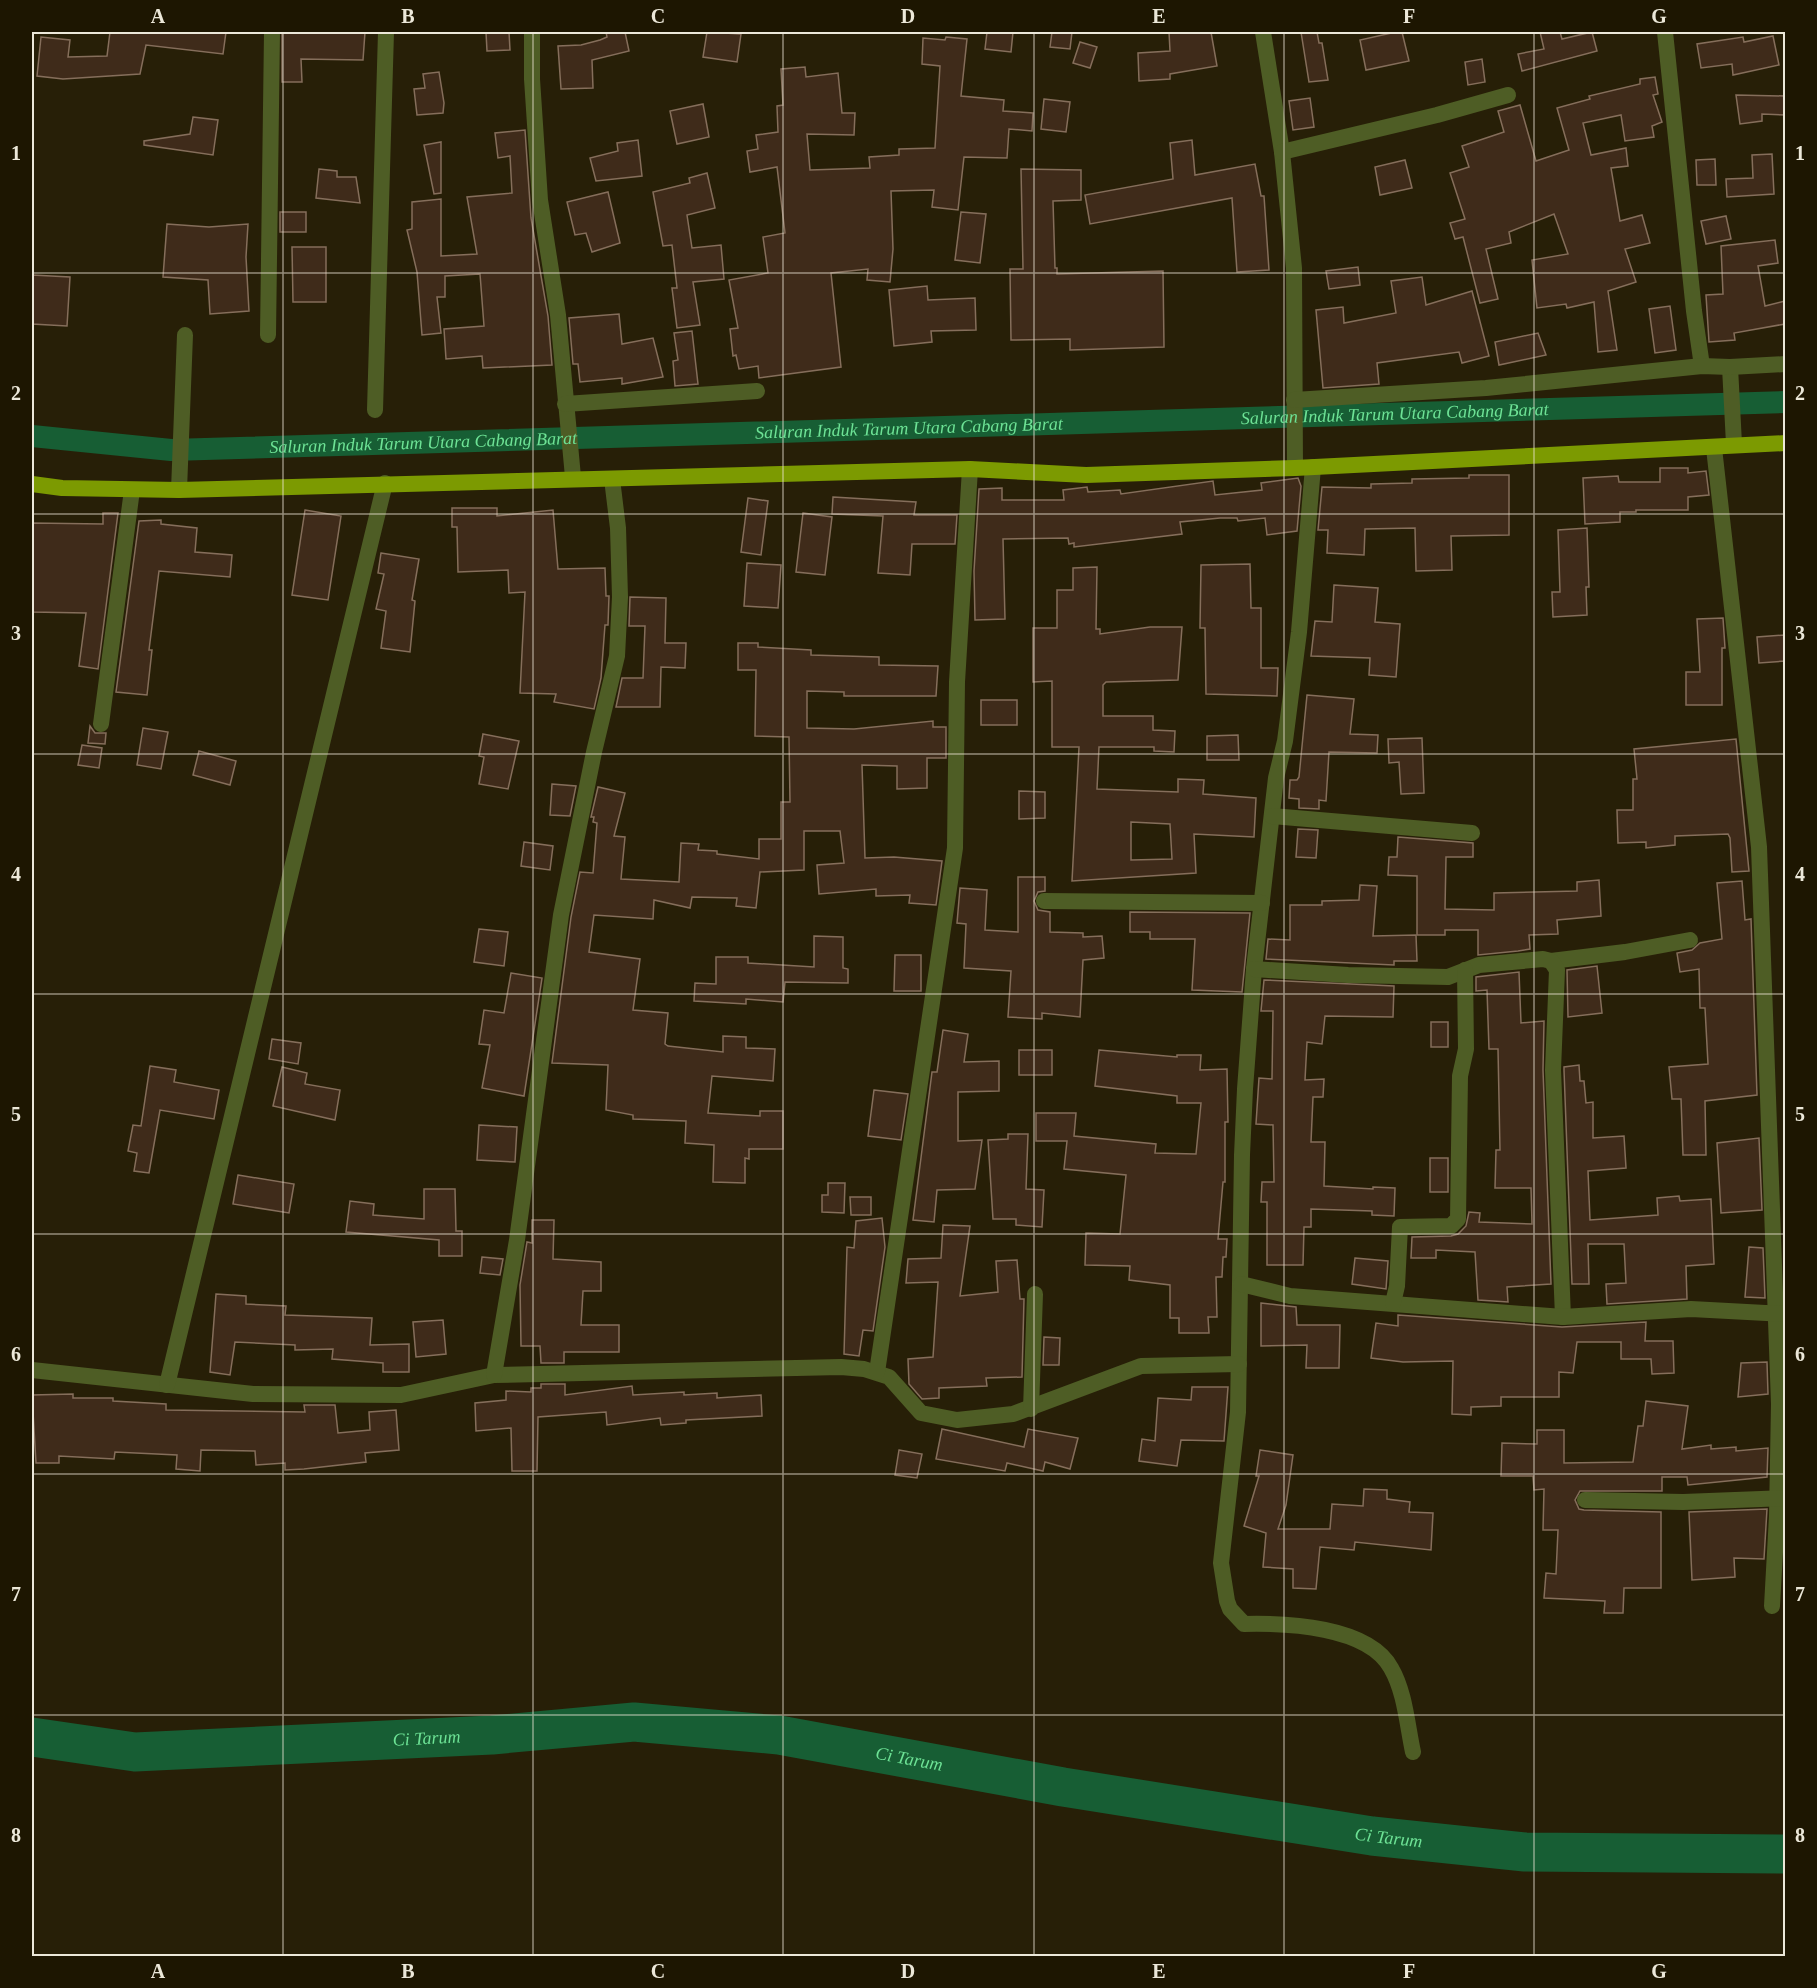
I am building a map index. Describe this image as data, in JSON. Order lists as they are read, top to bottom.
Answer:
{
  "water": ["Saluran Induk Tarum Utara Cabang Barat", "Ci Tarum"],
  "grid": {
    "columns": [
      "A",
      "B",
      "C",
      "D",
      "E",
      "F",
      "G"
    ],
    "rows": [
      "1",
      "2",
      "3",
      "4",
      "5",
      "6",
      "7",
      "8"
    ]
  }
}
